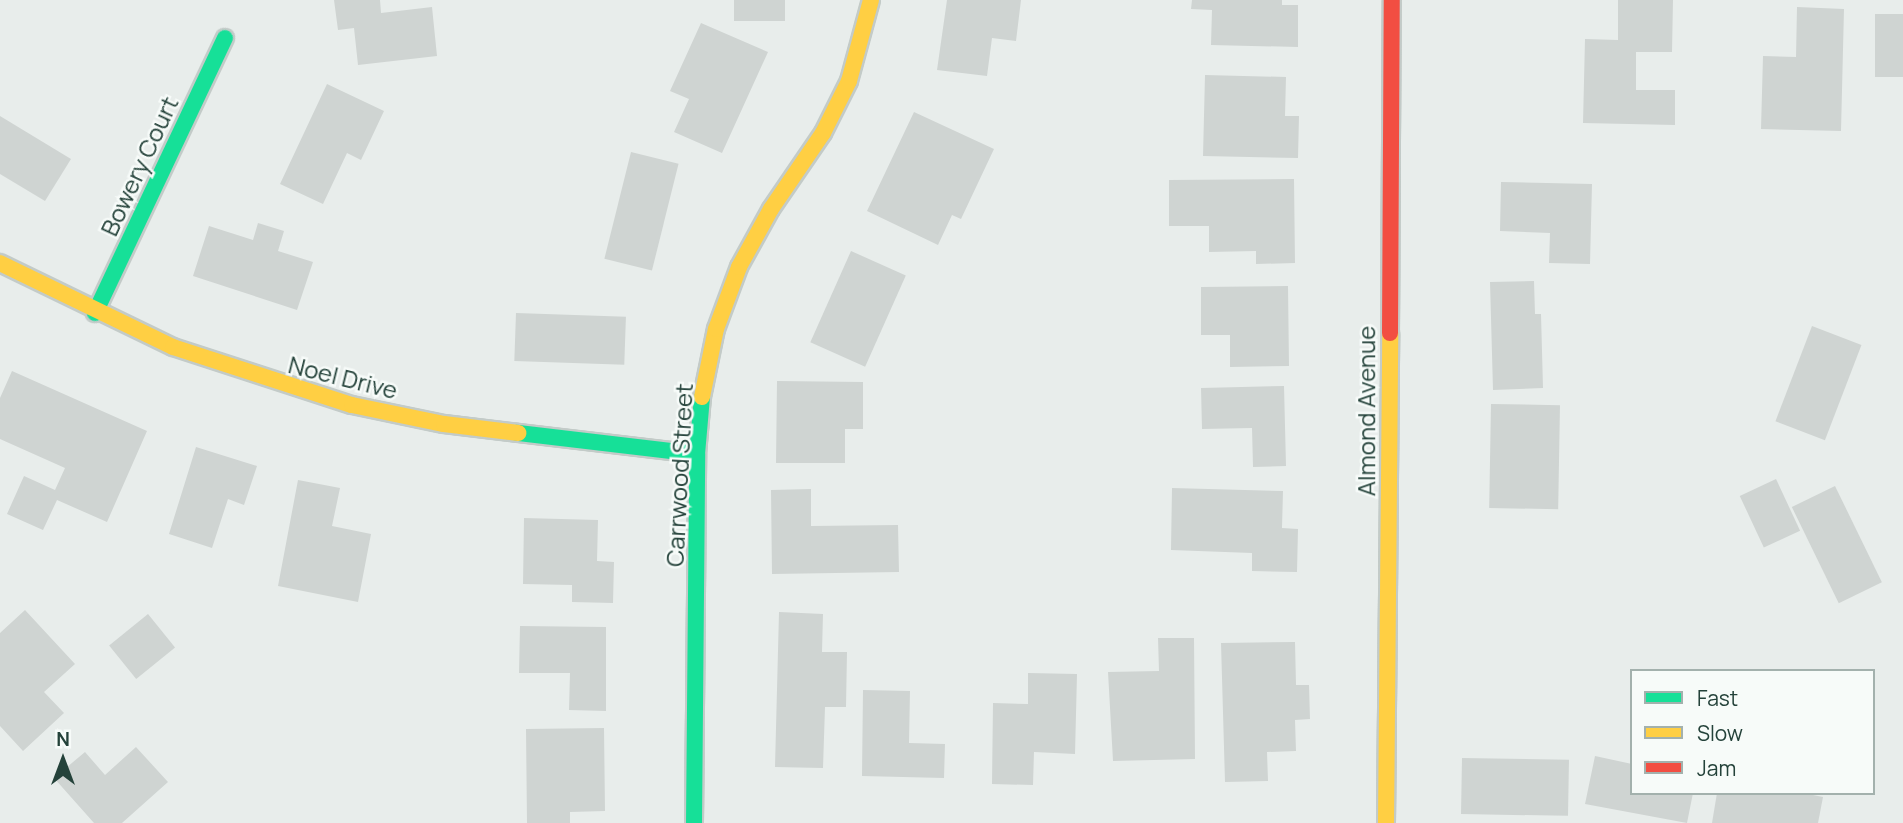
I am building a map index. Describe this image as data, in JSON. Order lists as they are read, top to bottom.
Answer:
{
  "streets": {
    "street": [
      "Bowery Court",
      "Noel Drive",
      "Almond Avenue",
      "Carrwood Street"
    ]
  },
  "crossings": [
    ["Bowery Court", "Noel Drive"],
    ["Noel Drive", "Carrwood Street"]
  ],
  "legend": ["Fast", "Slow", "Jam"],
  "north": "top"
}
